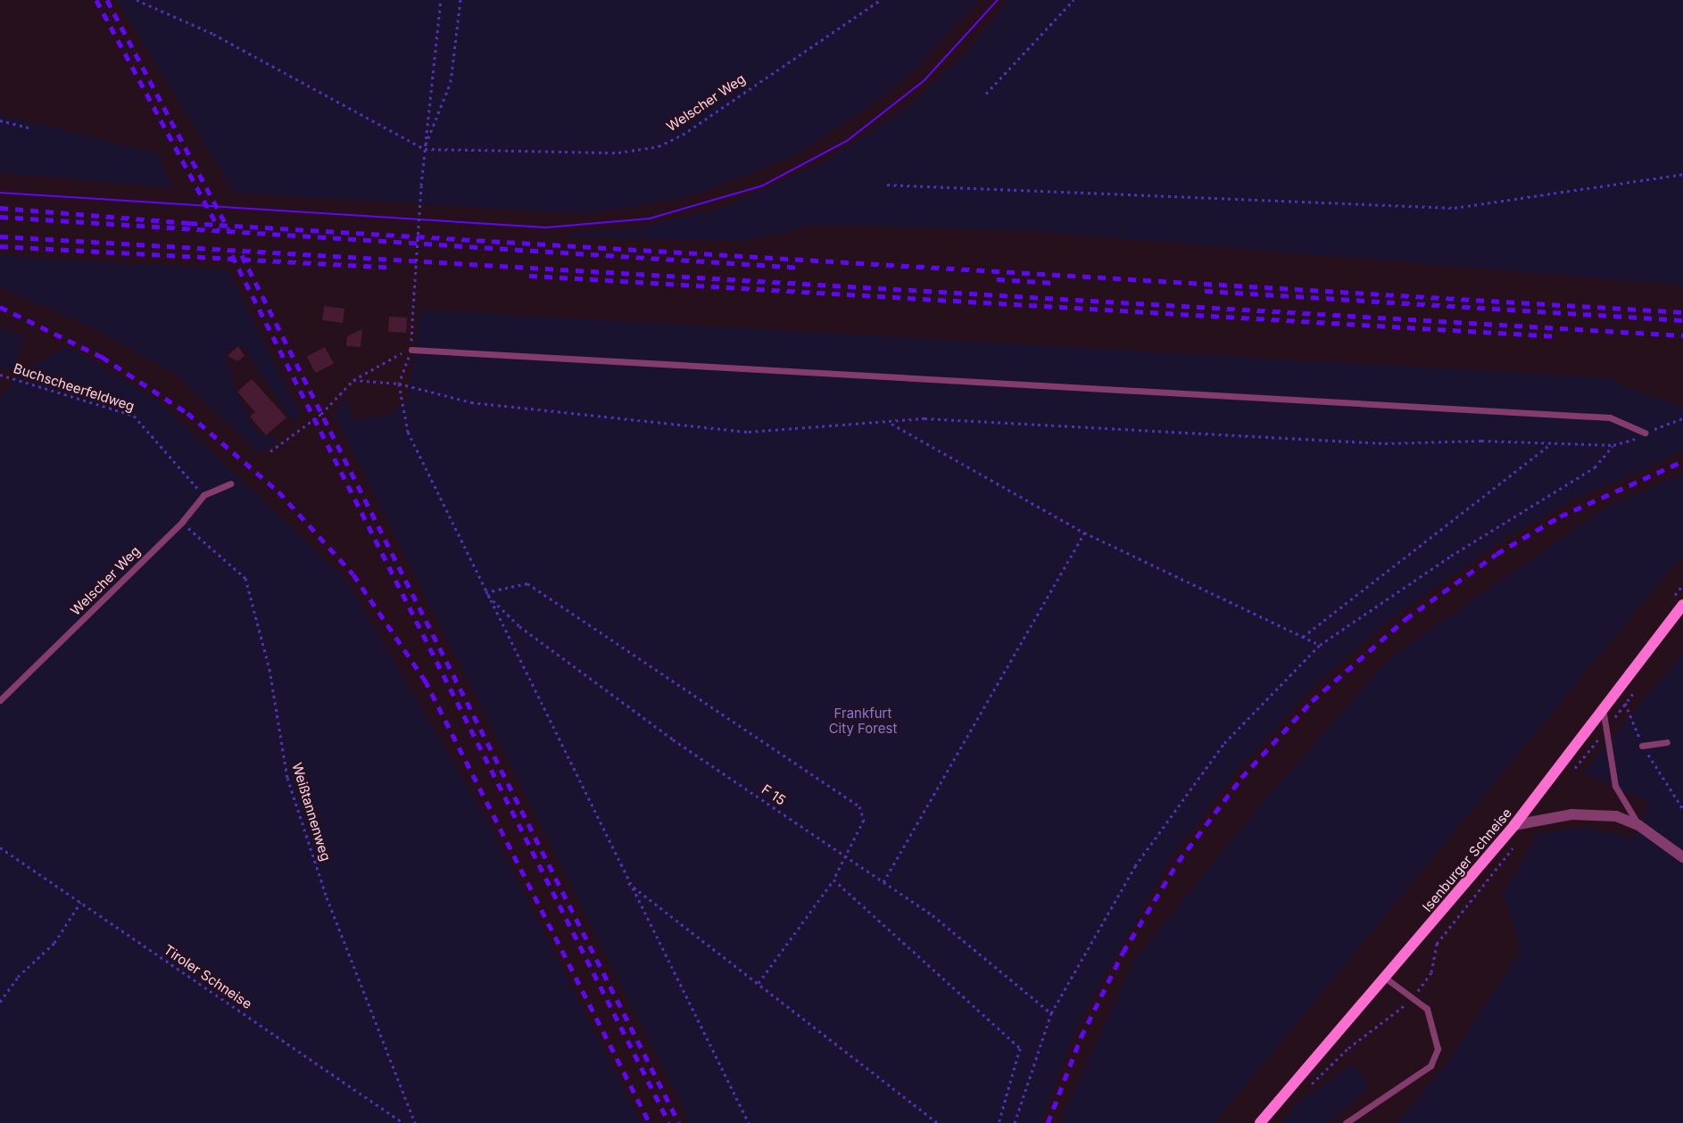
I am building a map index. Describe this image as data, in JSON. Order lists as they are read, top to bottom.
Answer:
{
  "streets": {
    "main road": ["Isenburger Schneise"],
    "lane": ["Welscher Weg"],
    "path": [
      "Buchscheerfeldweg",
      "F 15",
      "Weißtannenweg",
      "Tiroler Schneise"
    ]
  },
  "crossings": [
    ["Welscher Weg", "Buchscheerfeldweg"],
    ["Welscher Weg", "Weißtannenweg"]
  ],
  "parks": ["Frankfurt City Forest"]
}
